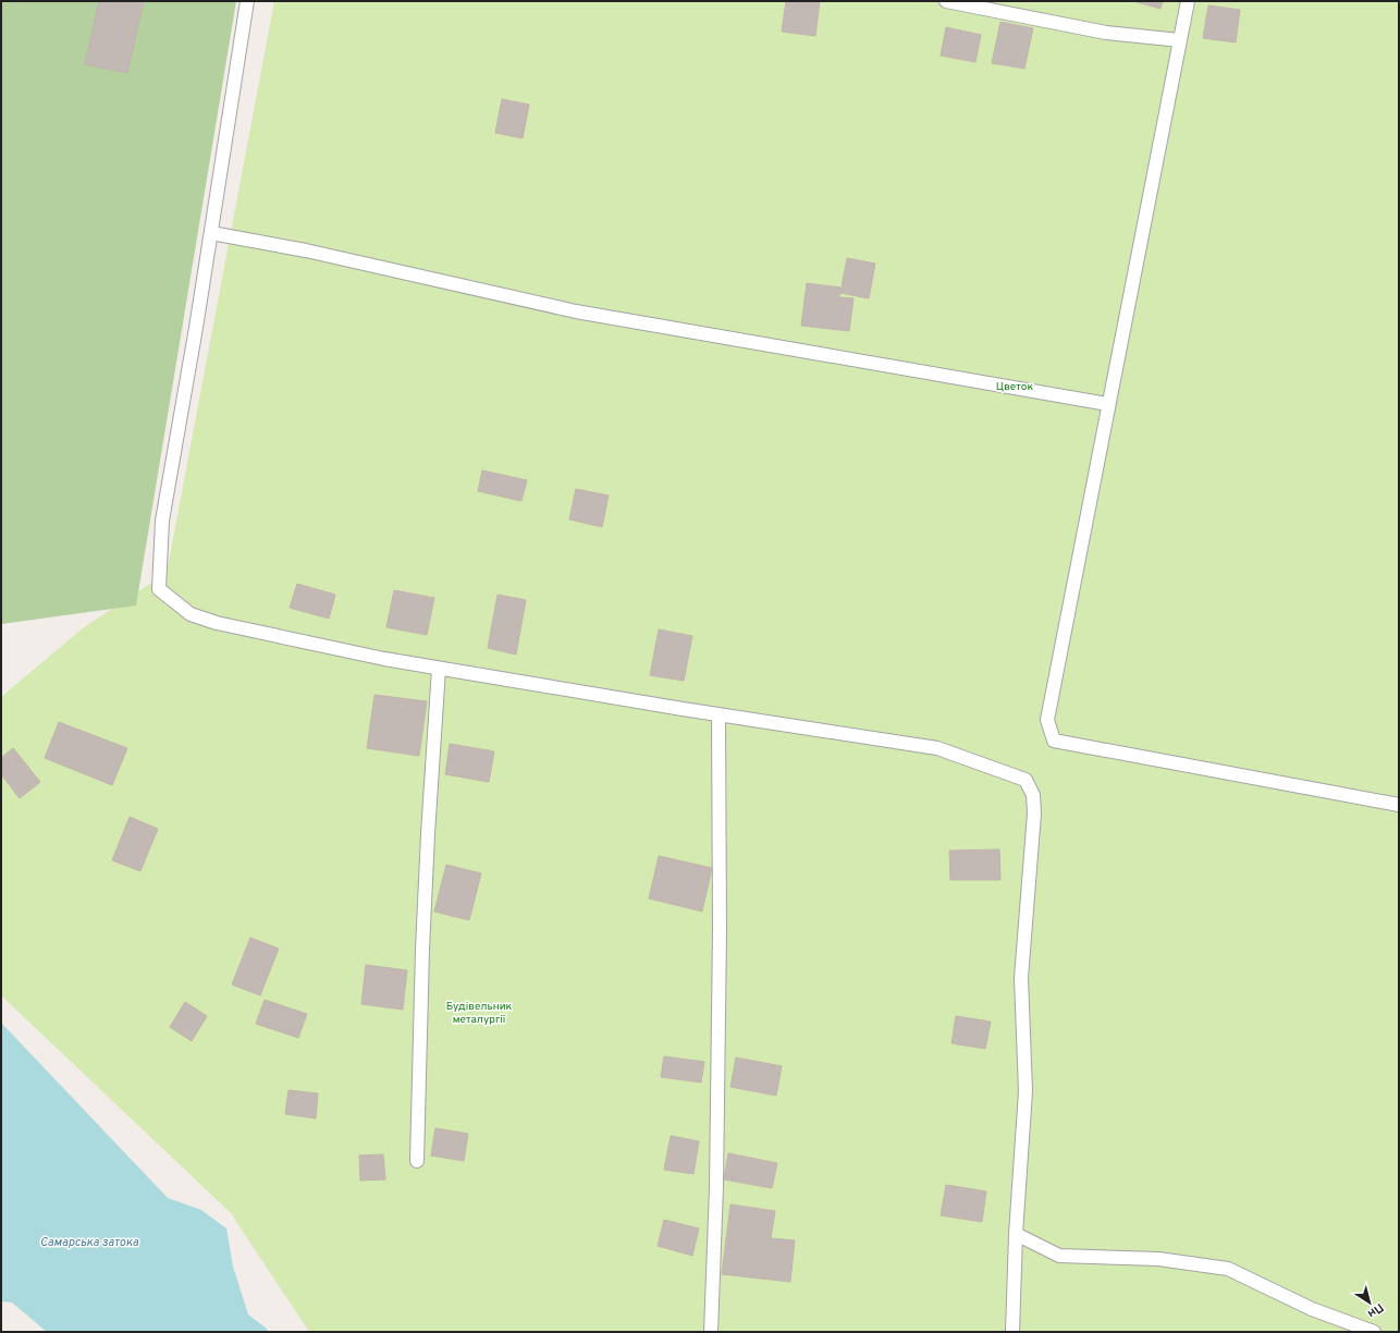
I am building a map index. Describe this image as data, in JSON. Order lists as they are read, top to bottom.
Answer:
{
  "water": ["Самарська затока"],
  "parks": ["Цветок", "Будівельник металургії"],
  "north": "bottom right"
}
